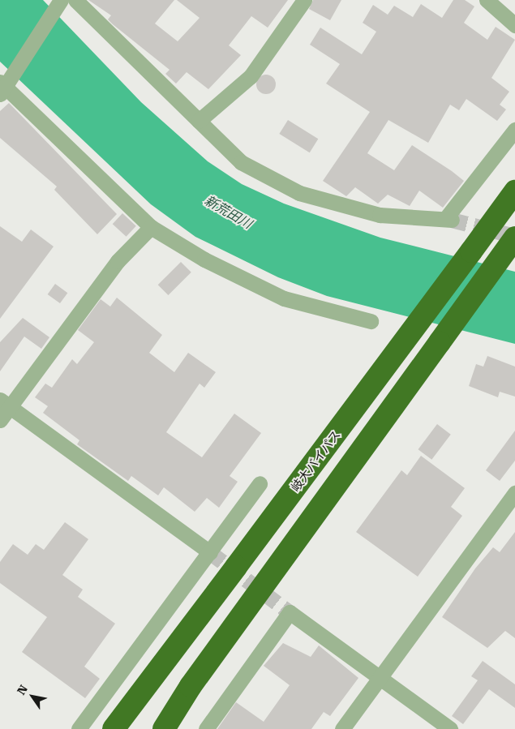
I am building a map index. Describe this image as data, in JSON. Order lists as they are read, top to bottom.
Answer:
{
  "streets": {
    "highway": ["岐大バイパス"]
  },
  "water": ["新荒田川"],
  "north": "top left"
}
